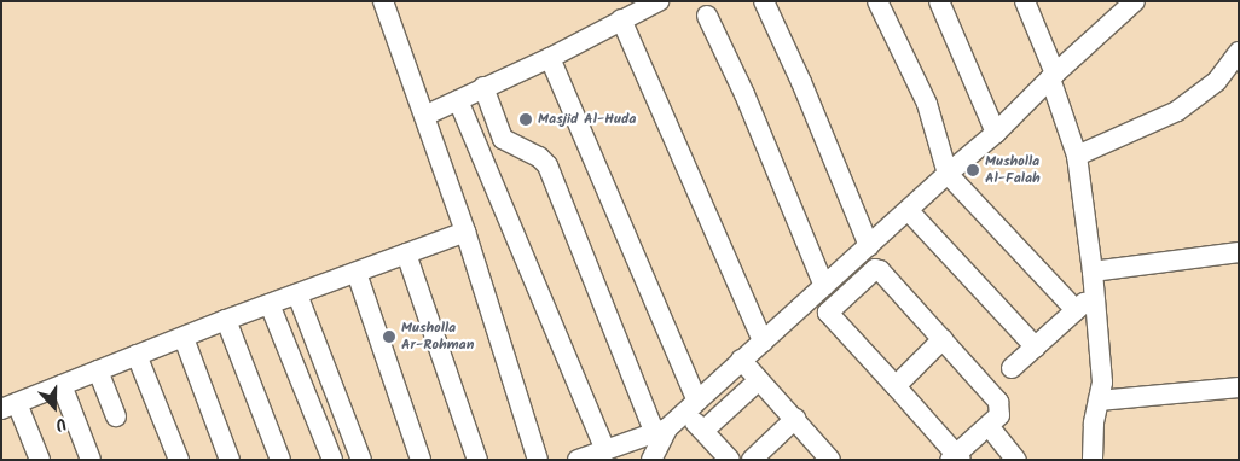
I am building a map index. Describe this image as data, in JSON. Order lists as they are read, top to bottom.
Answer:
{
  "places": ["Masjid Al-Huda", "Musholla Al-Falah", "Musholla Ar-Rohman"],
  "north": "bottom"
}
